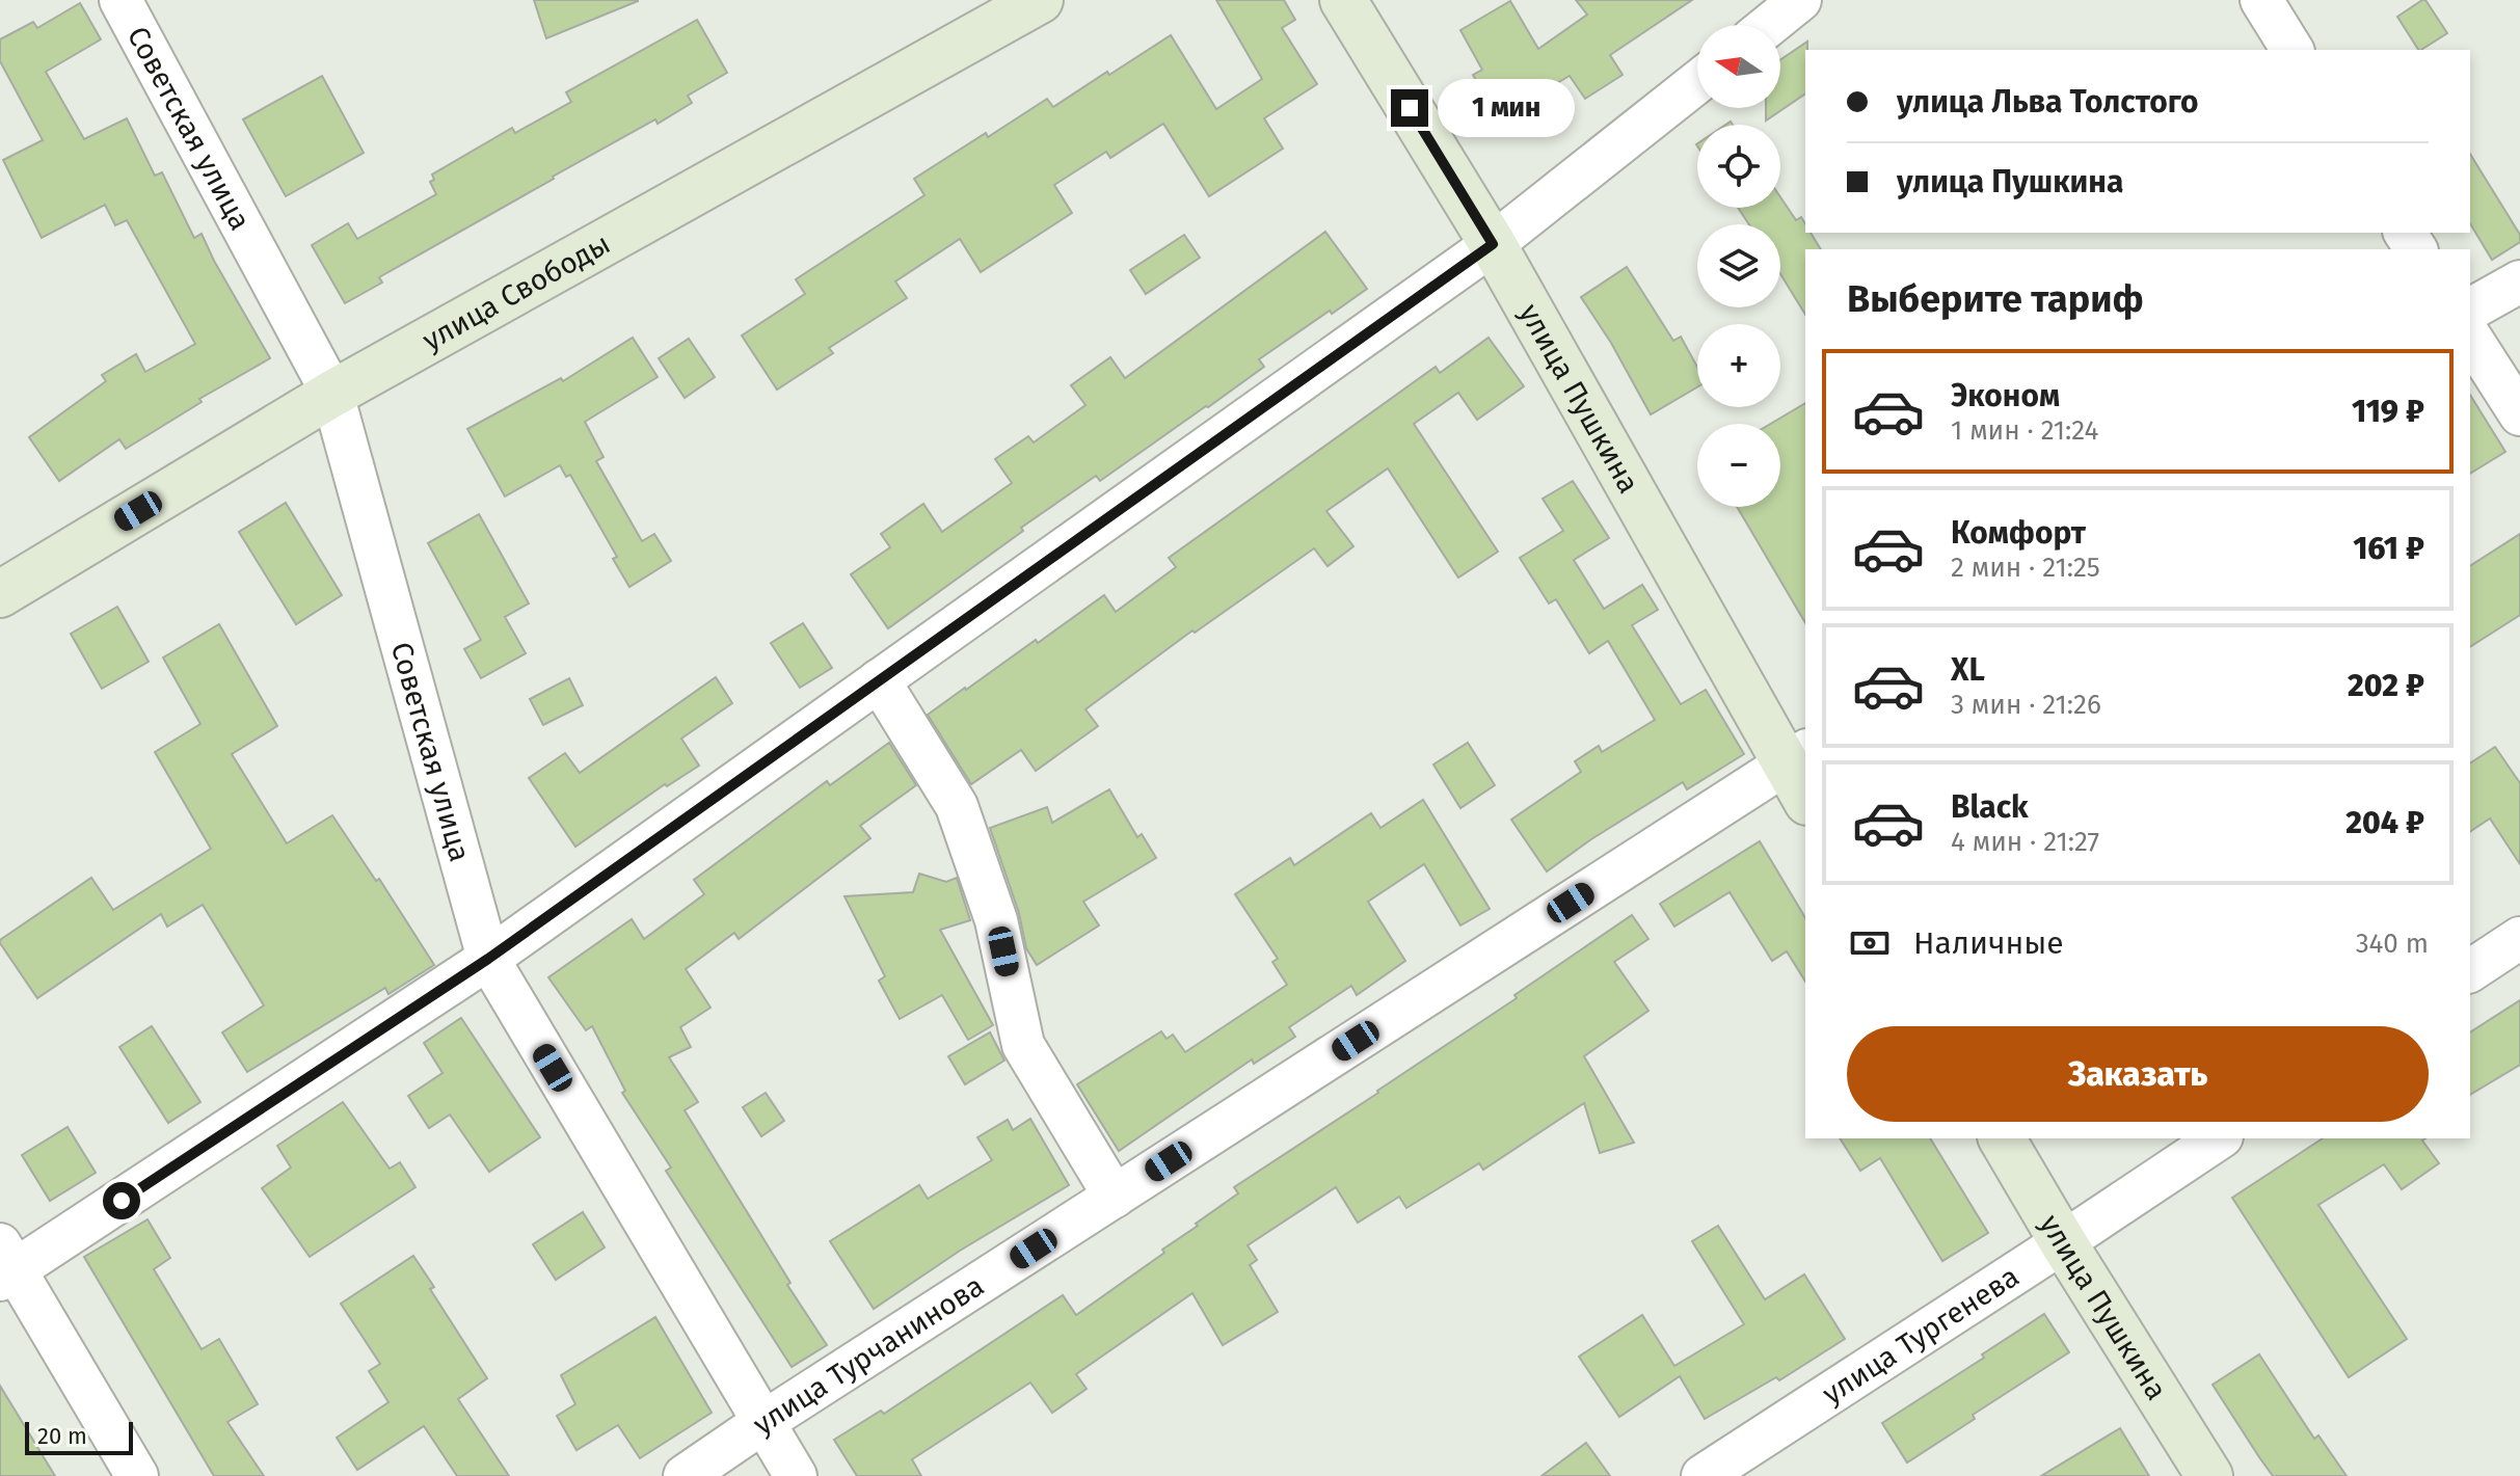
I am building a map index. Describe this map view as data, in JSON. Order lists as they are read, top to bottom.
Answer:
{
  "streets": {
    "main road": ["улица Свободы", "улица Пушкина"],
    "street": ["Советская улица", "улица Тургенева", "улица Турчанинова"]
  },
  "crossings": [
    ["Советская улица", "улица Свободы"],
    ["Советская улица", "улица Турчанинова"],
    ["улица Пушкина", "улица Тургенева"],
    ["улица Пушкина", "улица Турчанинова"]
  ],
  "scale_bar": "20 m",
  "north": "left",
  "page": {
    "map_buttons": ["+", "−"],
    "banner": ["улица Льва Толстого", "улица Пушкина"],
    "bubble": "1 мин",
    "heading": "Выберите тариф",
    "list": [
      {
        "name": "Эконом",
        "note": "1 мин · 21:24",
        "value": "119 ₽"
      },
      {
        "name": "Комфорт",
        "note": "2 мин · 21:25",
        "value": "161 ₽"
      },
      {
        "name": "XL",
        "note": "3 мин · 21:26",
        "value": "202 ₽"
      },
      {
        "name": "Black",
        "note": "4 мин · 21:27",
        "value": "204 ₽"
      }
    ],
    "pay": ["Наличные", "340 m"],
    "buttons": "Заказать",
    "scale": "20 m"
  }
}
